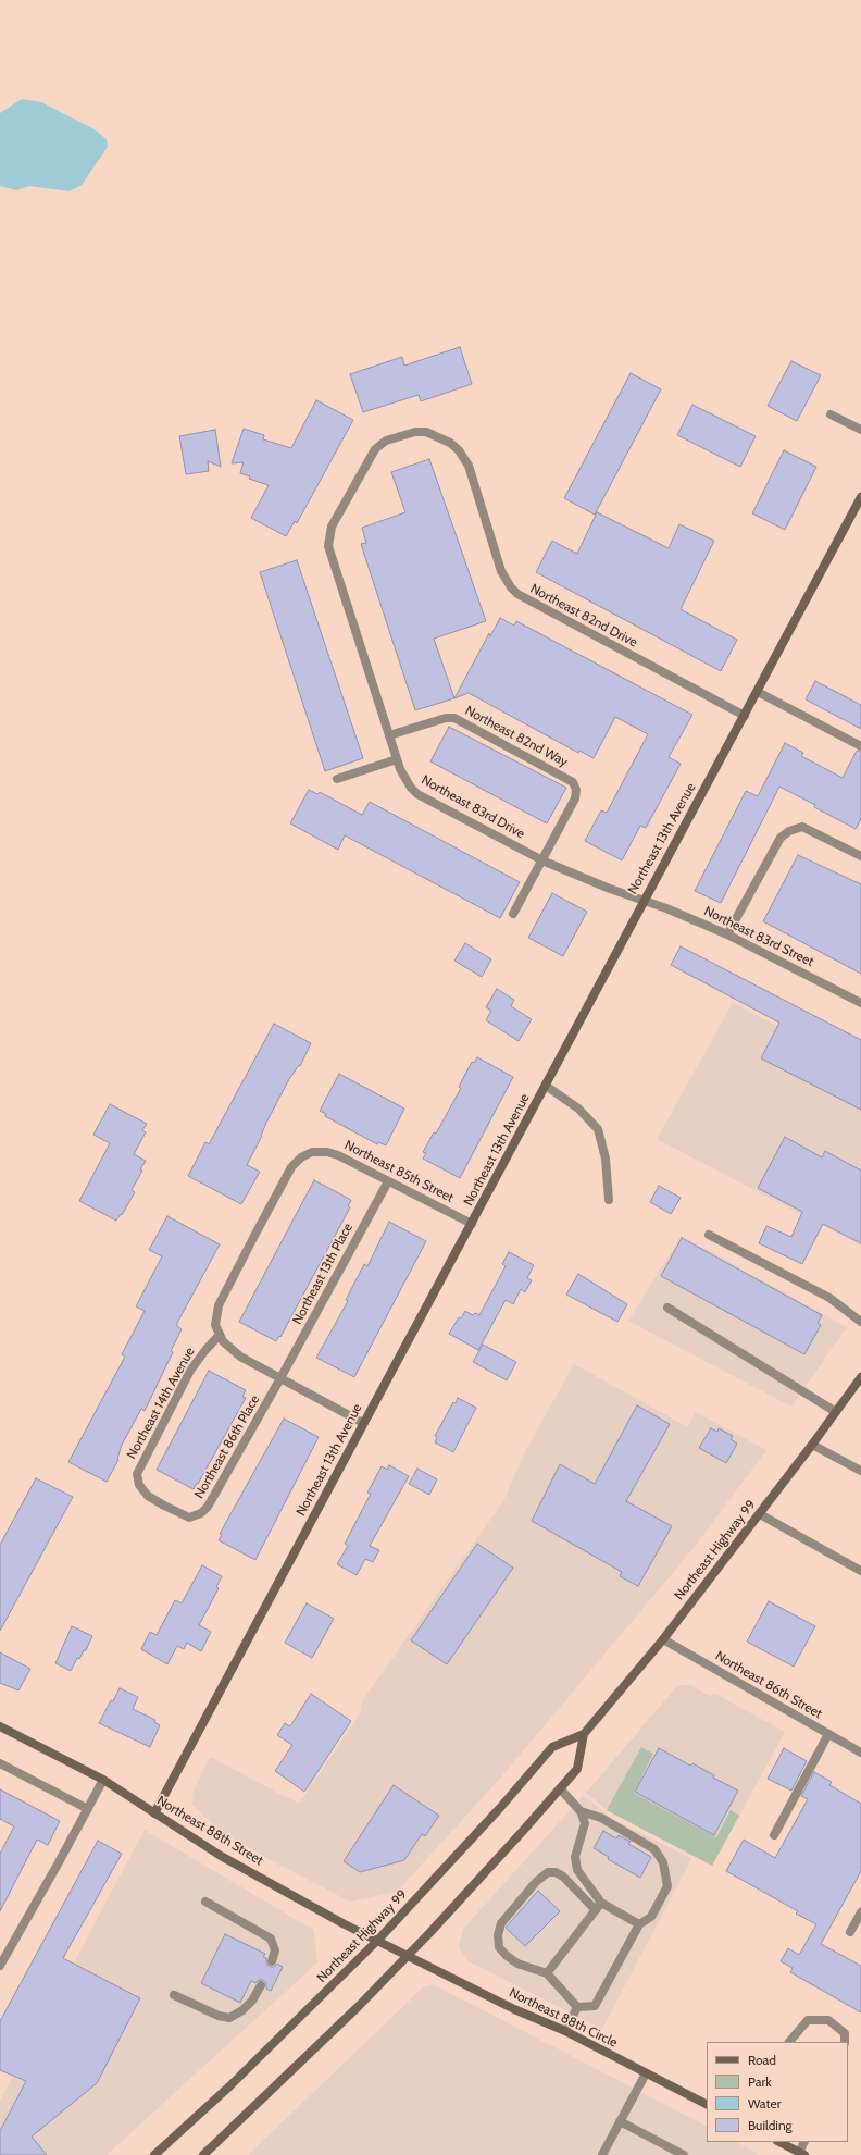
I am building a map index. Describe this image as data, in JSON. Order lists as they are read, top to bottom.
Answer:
{
  "streets": {
    "street": [
      "Northeast 82nd Drive",
      "Northeast 82nd Way",
      "Northeast 83rd Drive",
      "Northeast 13th Avenue",
      "Northeast 83rd Street",
      "Northeast 85th Street",
      "Northeast 13th Place",
      "Northeast 14th Avenue",
      "Northeast 86th Place",
      "Northeast Highway 99",
      "Northeast 86th Street",
      "Northeast 88th Street",
      "Northeast 88th Circle"
    ]
  },
  "crossings": [
    ["Northeast 82nd Drive", "Northeast 83rd Drive"],
    ["Northeast 82nd Drive", "Northeast 13th Avenue"],
    ["Northeast 82nd Way", "Northeast 83rd Drive"],
    ["Northeast 83rd Drive", "Northeast 13th Avenue"],
    ["Northeast 83rd Drive", "Northeast 83rd Street"],
    ["Northeast 13th Avenue", "Northeast 83rd Street"],
    ["Northeast 13th Avenue", "Northeast 85th Street"],
    ["Northeast 13th Avenue", "Northeast 88th Street"],
    ["Northeast 85th Street", "Northeast 13th Place"],
    ["Northeast 85th Street", "Northeast 14th Avenue"],
    ["Northeast 13th Place", "Northeast 86th Place"],
    ["Northeast 14th Avenue", "Northeast 86th Place"],
    ["Northeast Highway 99", "Northeast 86th Street"],
    ["Northeast Highway 99", "Northeast 88th Street"],
    ["Northeast Highway 99", "Northeast 88th Circle"],
    ["Northeast 88th Street", "Northeast 88th Circle"]
  ],
  "legend": [
    "Road",
    "Park",
    "Water",
    "Building"
  ]
}
